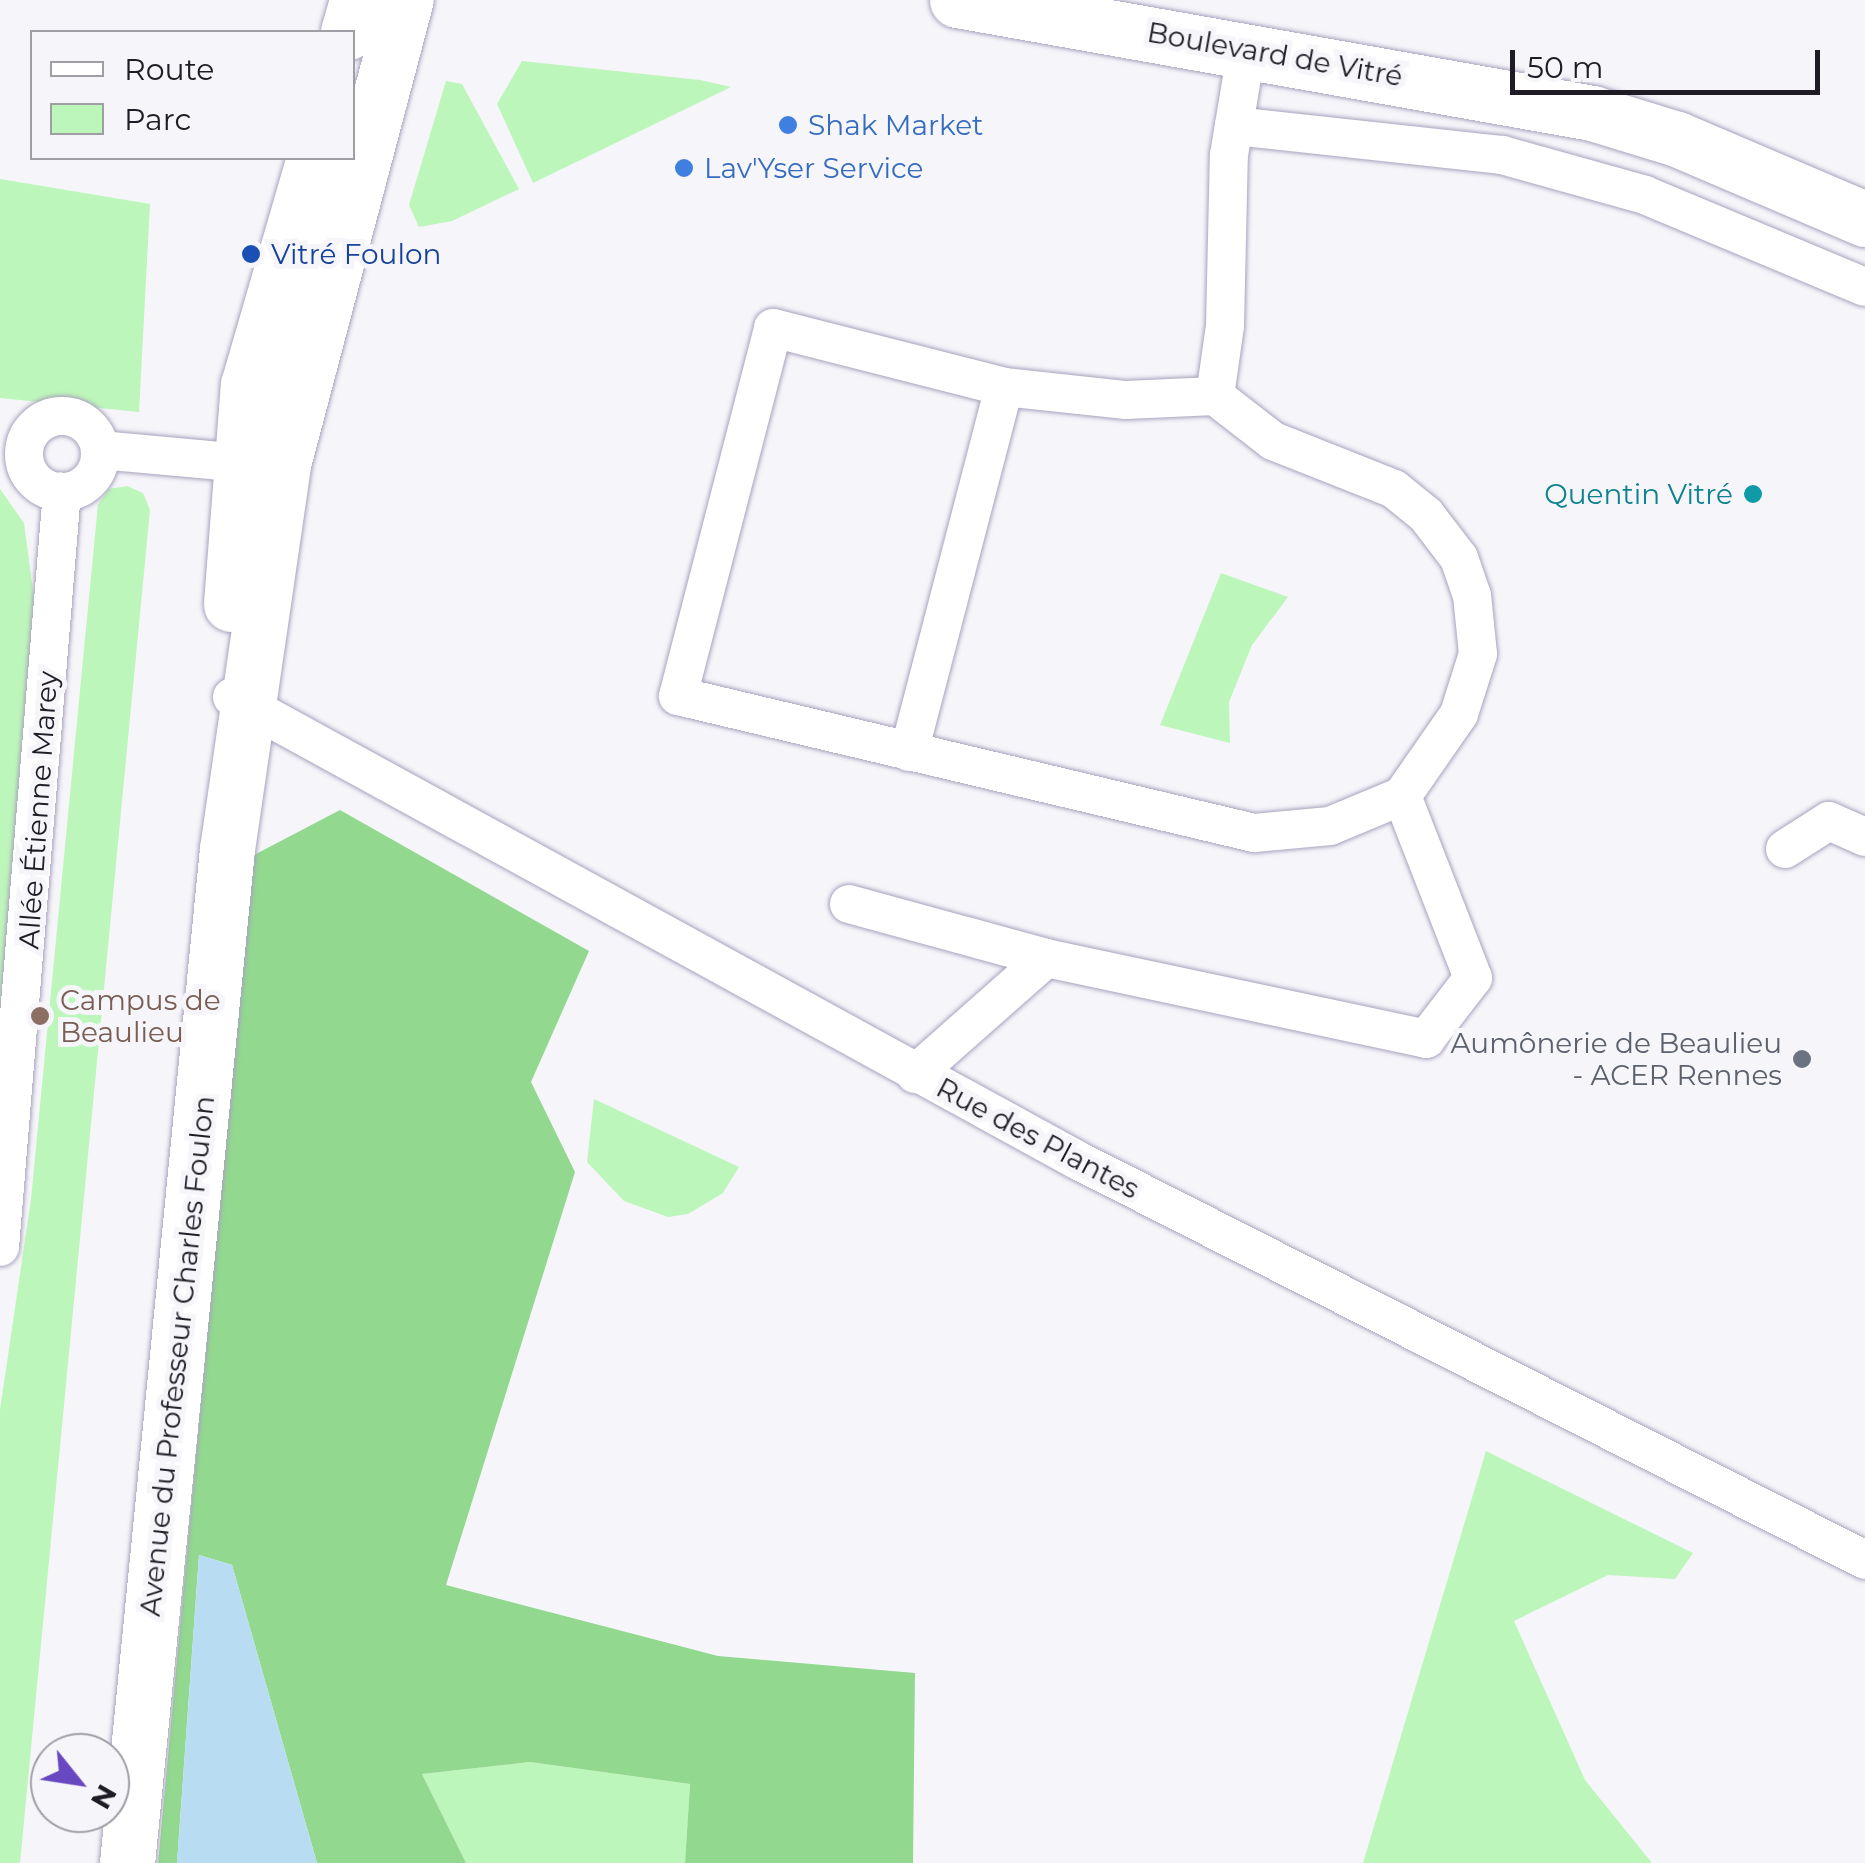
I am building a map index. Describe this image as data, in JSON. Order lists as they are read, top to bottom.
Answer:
{
  "streets": {
    "main road": ["Boulevard de Vitré", "Avenue du Professeur Charles Foulon"],
    "street": ["Allée Étienne Marey", "Rue des Plantes"]
  },
  "crossings": [
    ["Rue des Plantes", "Avenue du Professeur Charles Foulon"]
  ],
  "places": [
    "Shak Market",
    "Lav'Yser Service",
    "Vitré Foulon",
    "Quentin Vitré",
    "Campus de Beaulieu",
    "Aumônerie de Beaulieu - ACER Rennes"
  ],
  "legend": ["Route", "Parc"],
  "scale_bar": "50 m",
  "north": "bottom right"
}
